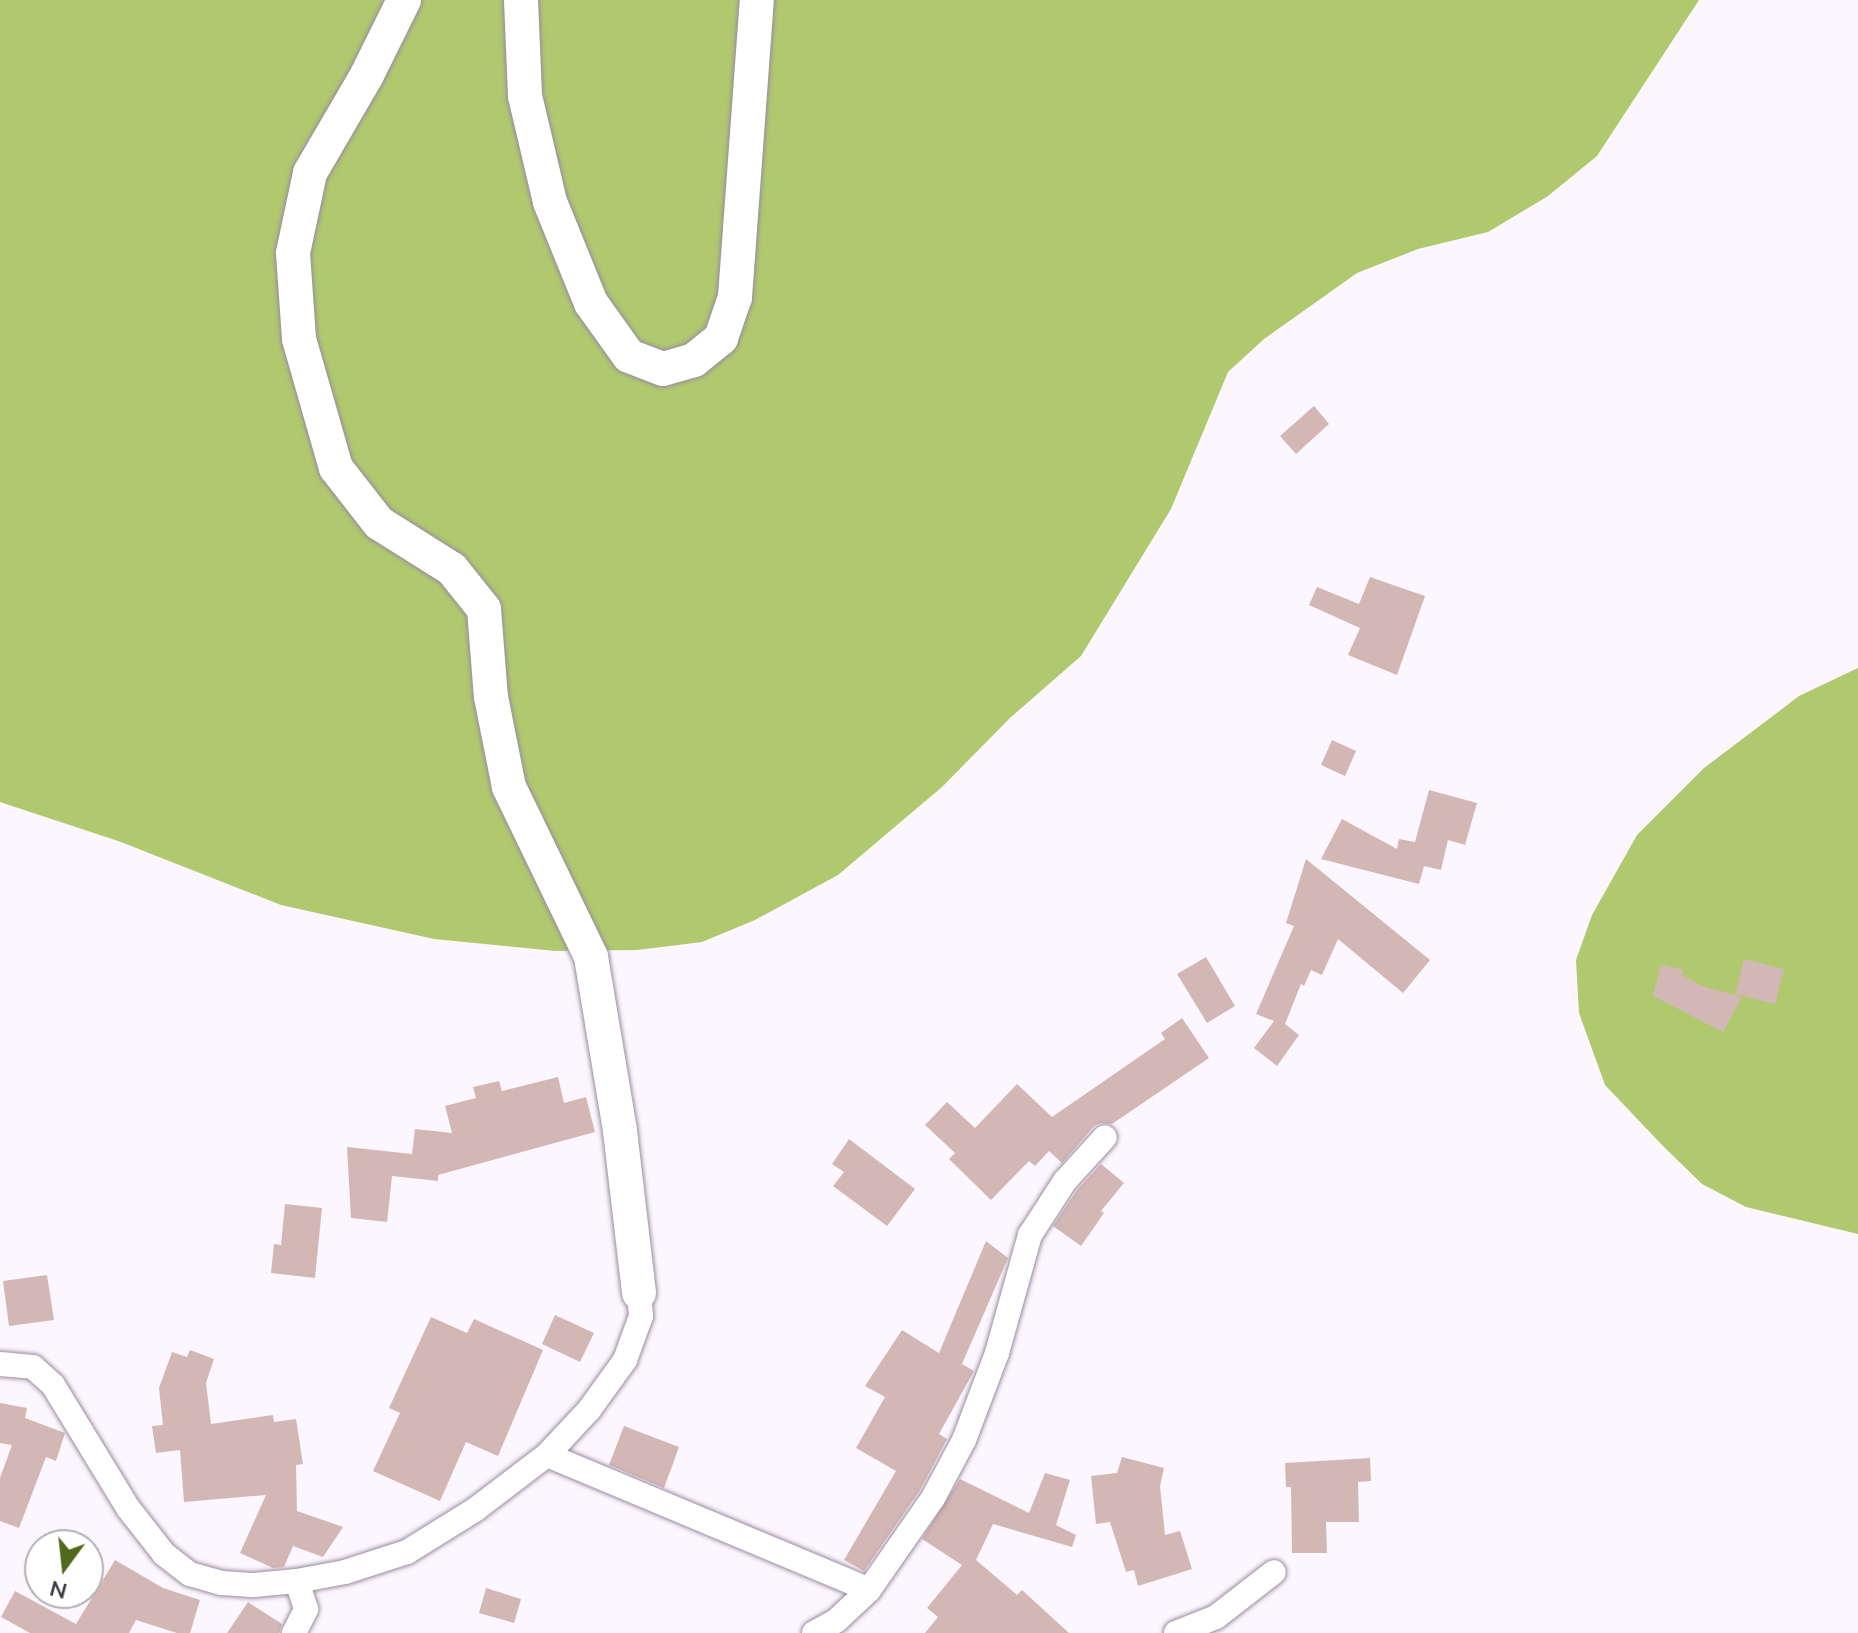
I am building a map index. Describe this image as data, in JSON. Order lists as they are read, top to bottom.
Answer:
{
  "north": "bottom"
}
